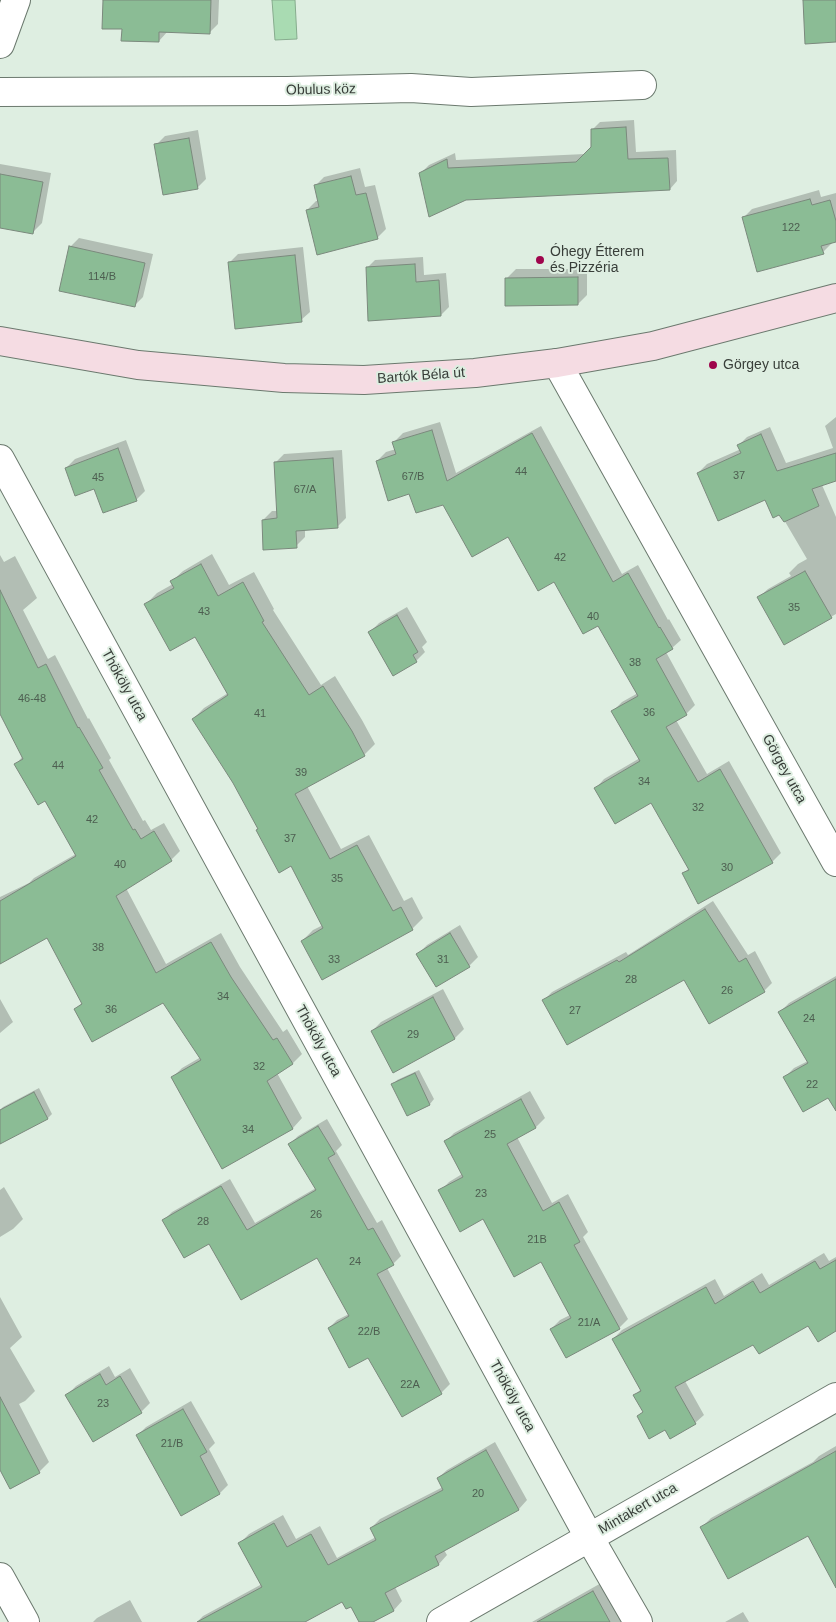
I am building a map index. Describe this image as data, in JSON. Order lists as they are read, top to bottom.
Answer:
{
  "streets": {
    "street": [
      "Obulus köz",
      "Bartók Béla út",
      "Thököly utca",
      "Görgey utca",
      "Mintakert utca"
    ]
  },
  "crossings": [
    ["Bartók Béla út", "Görgey utca"],
    ["Thököly utca", "Mintakert utca"]
  ],
  "places": ["Óhegy Étterem és Pizzéria", "Görgey utca"],
  "house_numbers": [
    "122",
    "114/B",
    "44",
    "37",
    "67/B",
    "45",
    "67/A",
    "42",
    "35",
    "43",
    "40",
    "38",
    "46-48",
    "36",
    "41",
    "44",
    "39",
    "34",
    "32",
    "42",
    "37",
    "40",
    "30",
    "35",
    "38",
    "33",
    "31",
    "28",
    "26",
    "34",
    "36",
    "27",
    "24",
    "29",
    "32",
    "22",
    "34",
    "25",
    "23",
    "26",
    "28",
    "21B",
    "24",
    "21/A",
    "22/B",
    "22A",
    "23",
    "21/B",
    "20"
  ]
}
